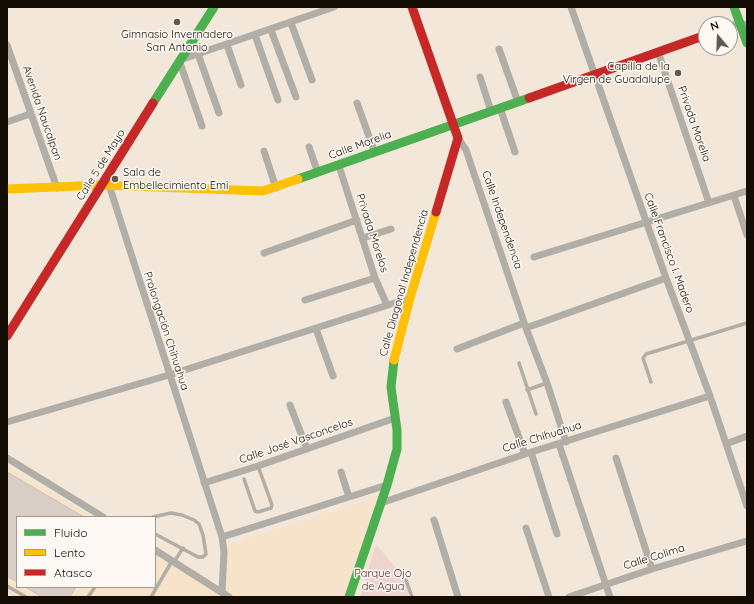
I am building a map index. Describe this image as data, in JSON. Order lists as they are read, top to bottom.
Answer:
{
  "streets": {
    "main road": [
      "Calle Morelia",
      "Calle 5 de Mayo",
      "Calle Independencia",
      "Calle Diagonal Independencia"
    ],
    "street": [
      "Avenida Naucalpan",
      "Privada Morelia",
      "Privada Morelos",
      "Calle Francisco I. Madero",
      "Prolongación Chihuahua",
      "Calle Chihuahua",
      "Calle José Vasconcelos",
      "Calle Colima"
    ]
  },
  "crossings": [
    ["Avenida Naucalpan", "Calle Morelia"],
    ["Privada Morelia", "Calle Morelia"],
    ["Calle Morelia", "Calle 5 de Mayo"],
    ["Calle Morelia", "Calle Independencia"],
    ["Calle Morelia", "Privada Morelos"],
    ["Calle Morelia", "Calle Francisco I. Madero"],
    ["Calle Morelia", "Prolongación Chihuahua"],
    ["Calle 5 de Mayo", "Prolongación Chihuahua"],
    ["Calle Independencia", "Calle Diagonal Independencia"],
    ["Calle Independencia", "Calle Chihuahua"],
    ["Calle Independencia", "Calle Colima"],
    ["Calle Francisco I. Madero", "Calle Chihuahua"],
    ["Calle Diagonal Independencia", "Calle Chihuahua"],
    ["Calle Diagonal Independencia", "Calle José Vasconcelos"],
    ["Prolongación Chihuahua", "Calle José Vasconcelos"]
  ],
  "parks": ["Parque Ojo de Agua"],
  "places": ["Gimnasio Invernadero San Antonio", "Capilla de la Virgen de Guadalupe", "Sala de Embellecimiento Emi"],
  "legend": ["Fluido", "Lento", "Atasco"],
  "north": "top"
}
